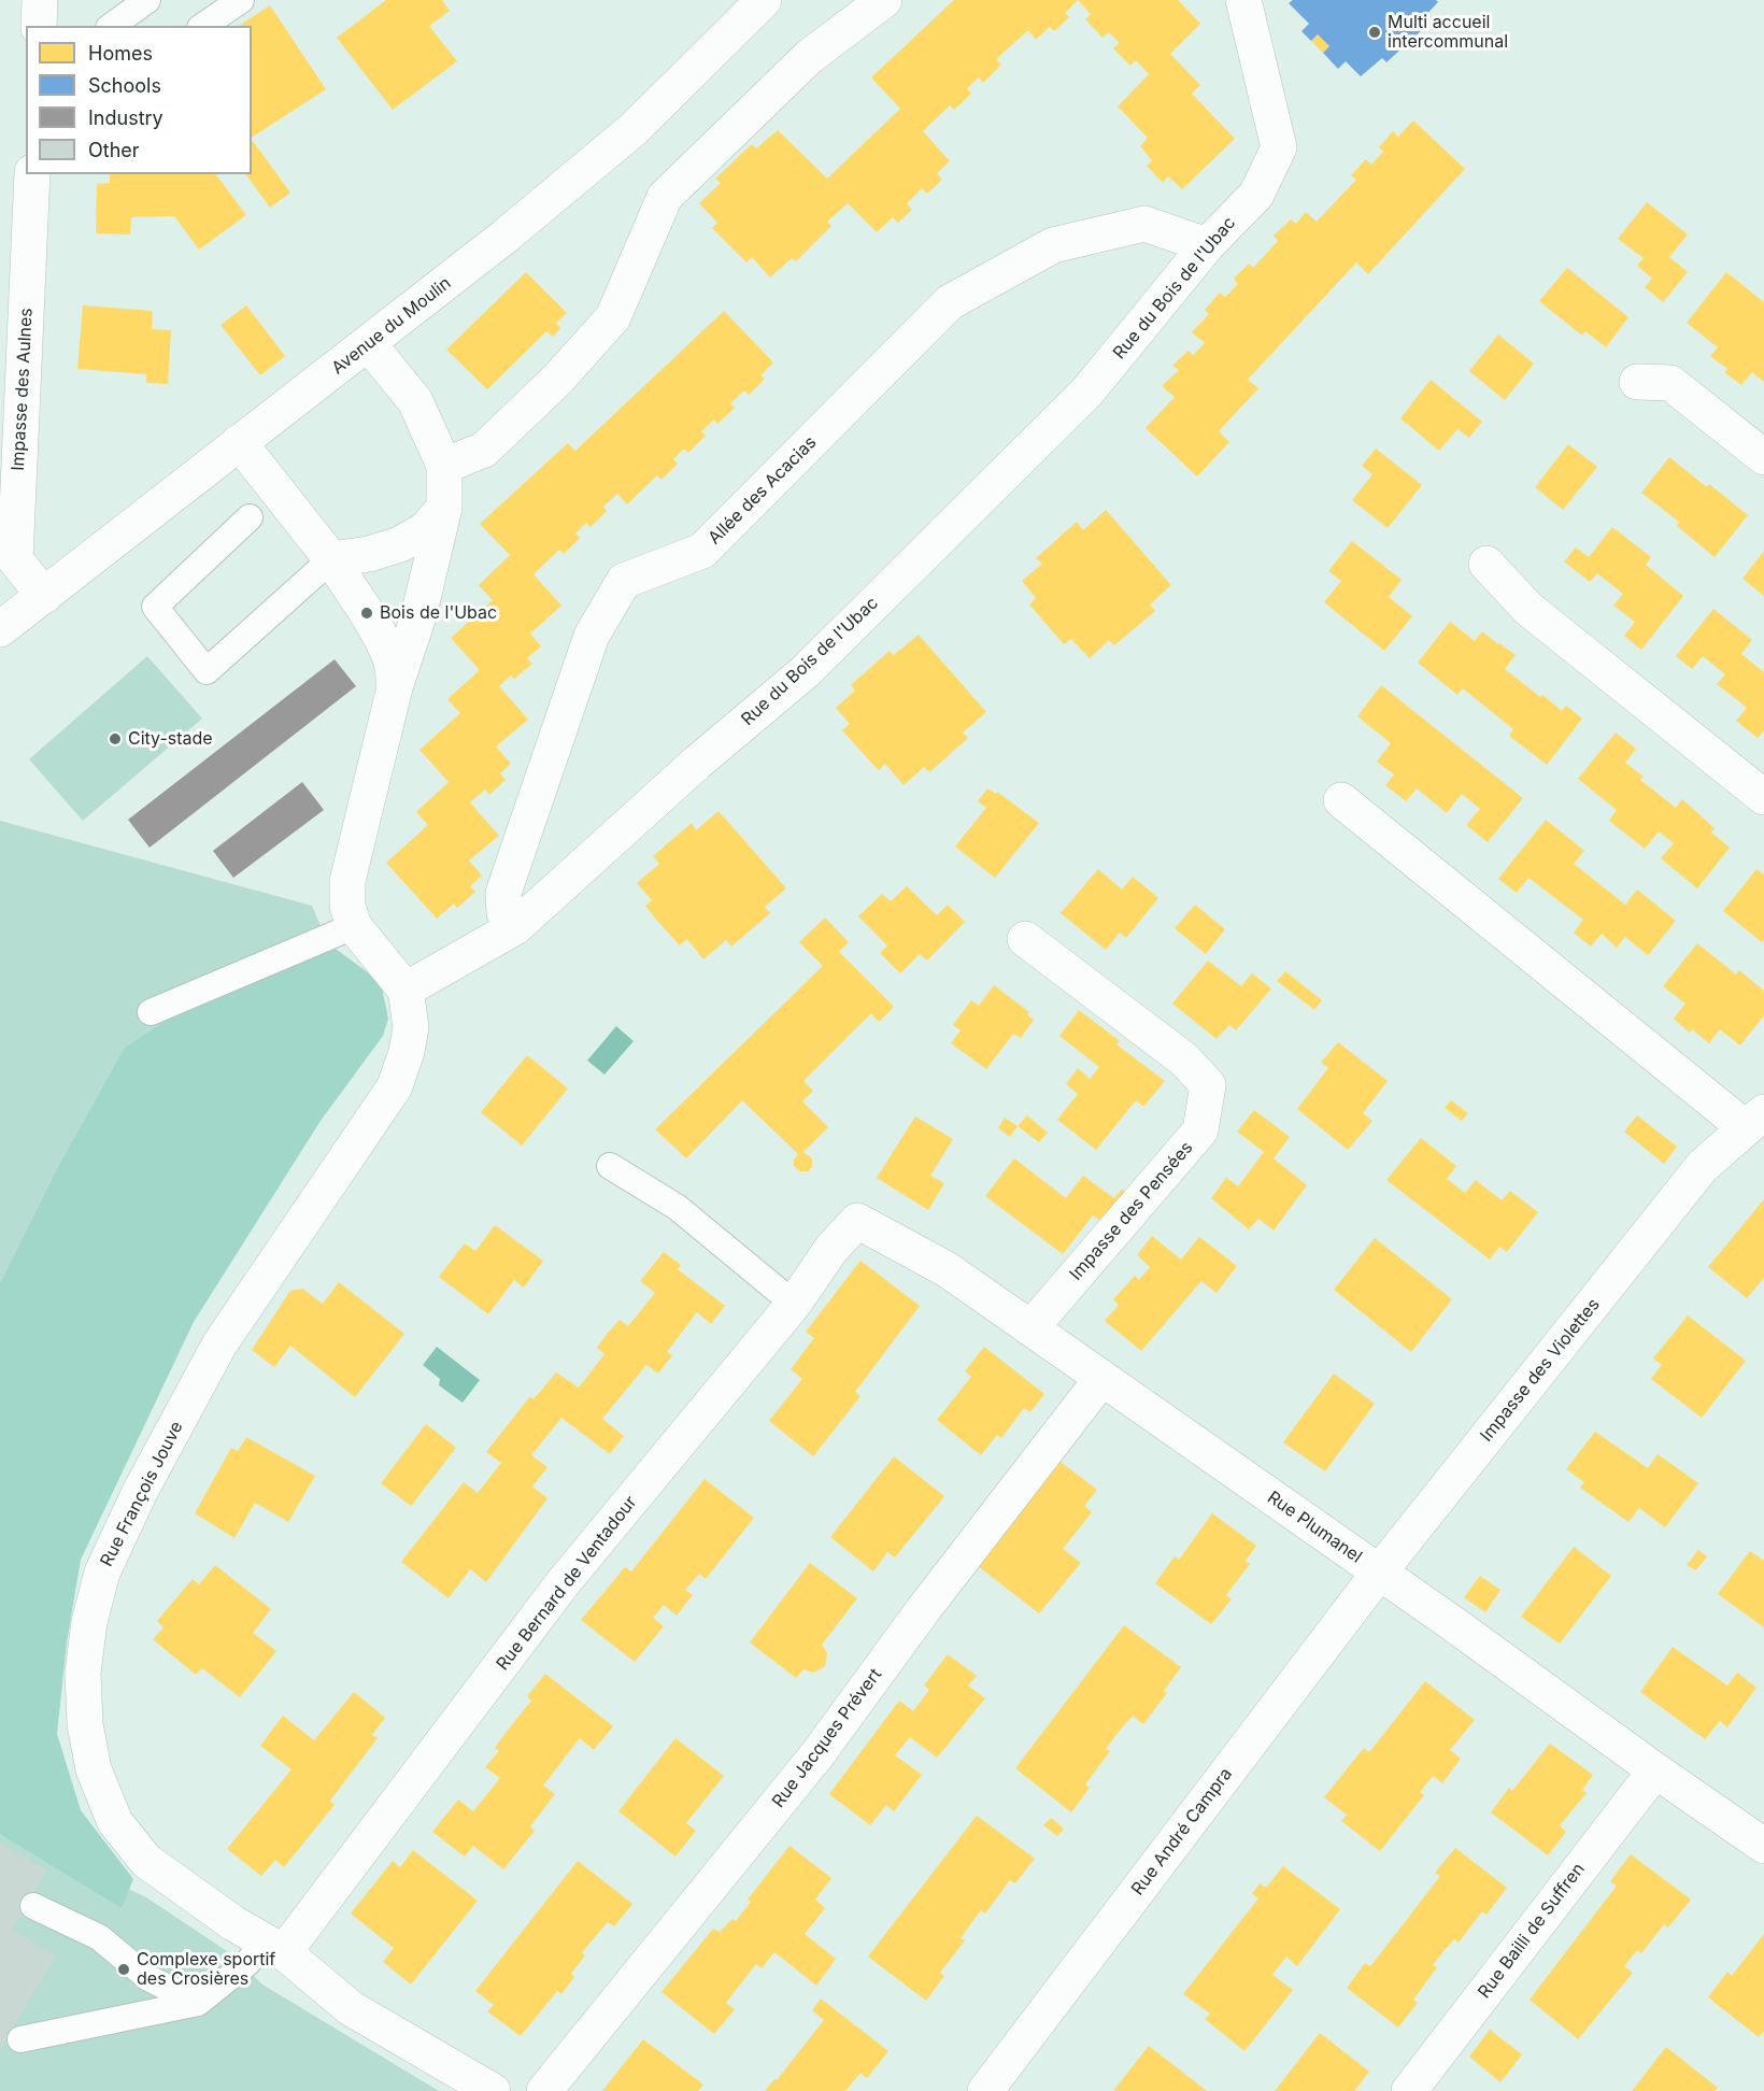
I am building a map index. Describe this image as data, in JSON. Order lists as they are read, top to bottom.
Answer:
{
  "streets": {
    "street": [
      "Rue du Bois de l'Ubac",
      "Avenue du Moulin",
      "Impasse des Aulnes",
      "Allée des Acacias",
      "Impasse des Pensées",
      "Impasse des Violettes",
      "Rue François Jouve",
      "Rue Plumanel",
      "Rue Bernard de Ventadour",
      "Rue Jacques Prévert",
      "Rue André Campra",
      "Rue Bailli de Suffren"
    ]
  },
  "crossings": [
    ["Rue du Bois de l'Ubac", "Allée des Acacias"],
    ["Rue du Bois de l'Ubac", "Rue François Jouve"],
    ["Avenue du Moulin", "Impasse des Aulnes"],
    ["Impasse des Pensées", "Rue Plumanel"],
    ["Impasse des Violettes", "Rue Plumanel"],
    ["Impasse des Violettes", "Rue André Campra"],
    ["Rue François Jouve", "Rue Bernard de Ventadour"],
    ["Rue Plumanel", "Rue Bernard de Ventadour"],
    ["Rue Plumanel", "Rue Jacques Prévert"],
    ["Rue Plumanel", "Rue André Campra"],
    ["Rue Plumanel", "Rue Bailli de Suffren"]
  ],
  "places": [
    "Multi accueil intercommunal",
    "Bois de l'Ubac",
    "City-stade",
    "Complexe sportif des Crosières"
  ],
  "legend": [
    "Homes",
    "Schools",
    "Industry",
    "Other"
  ]
}
